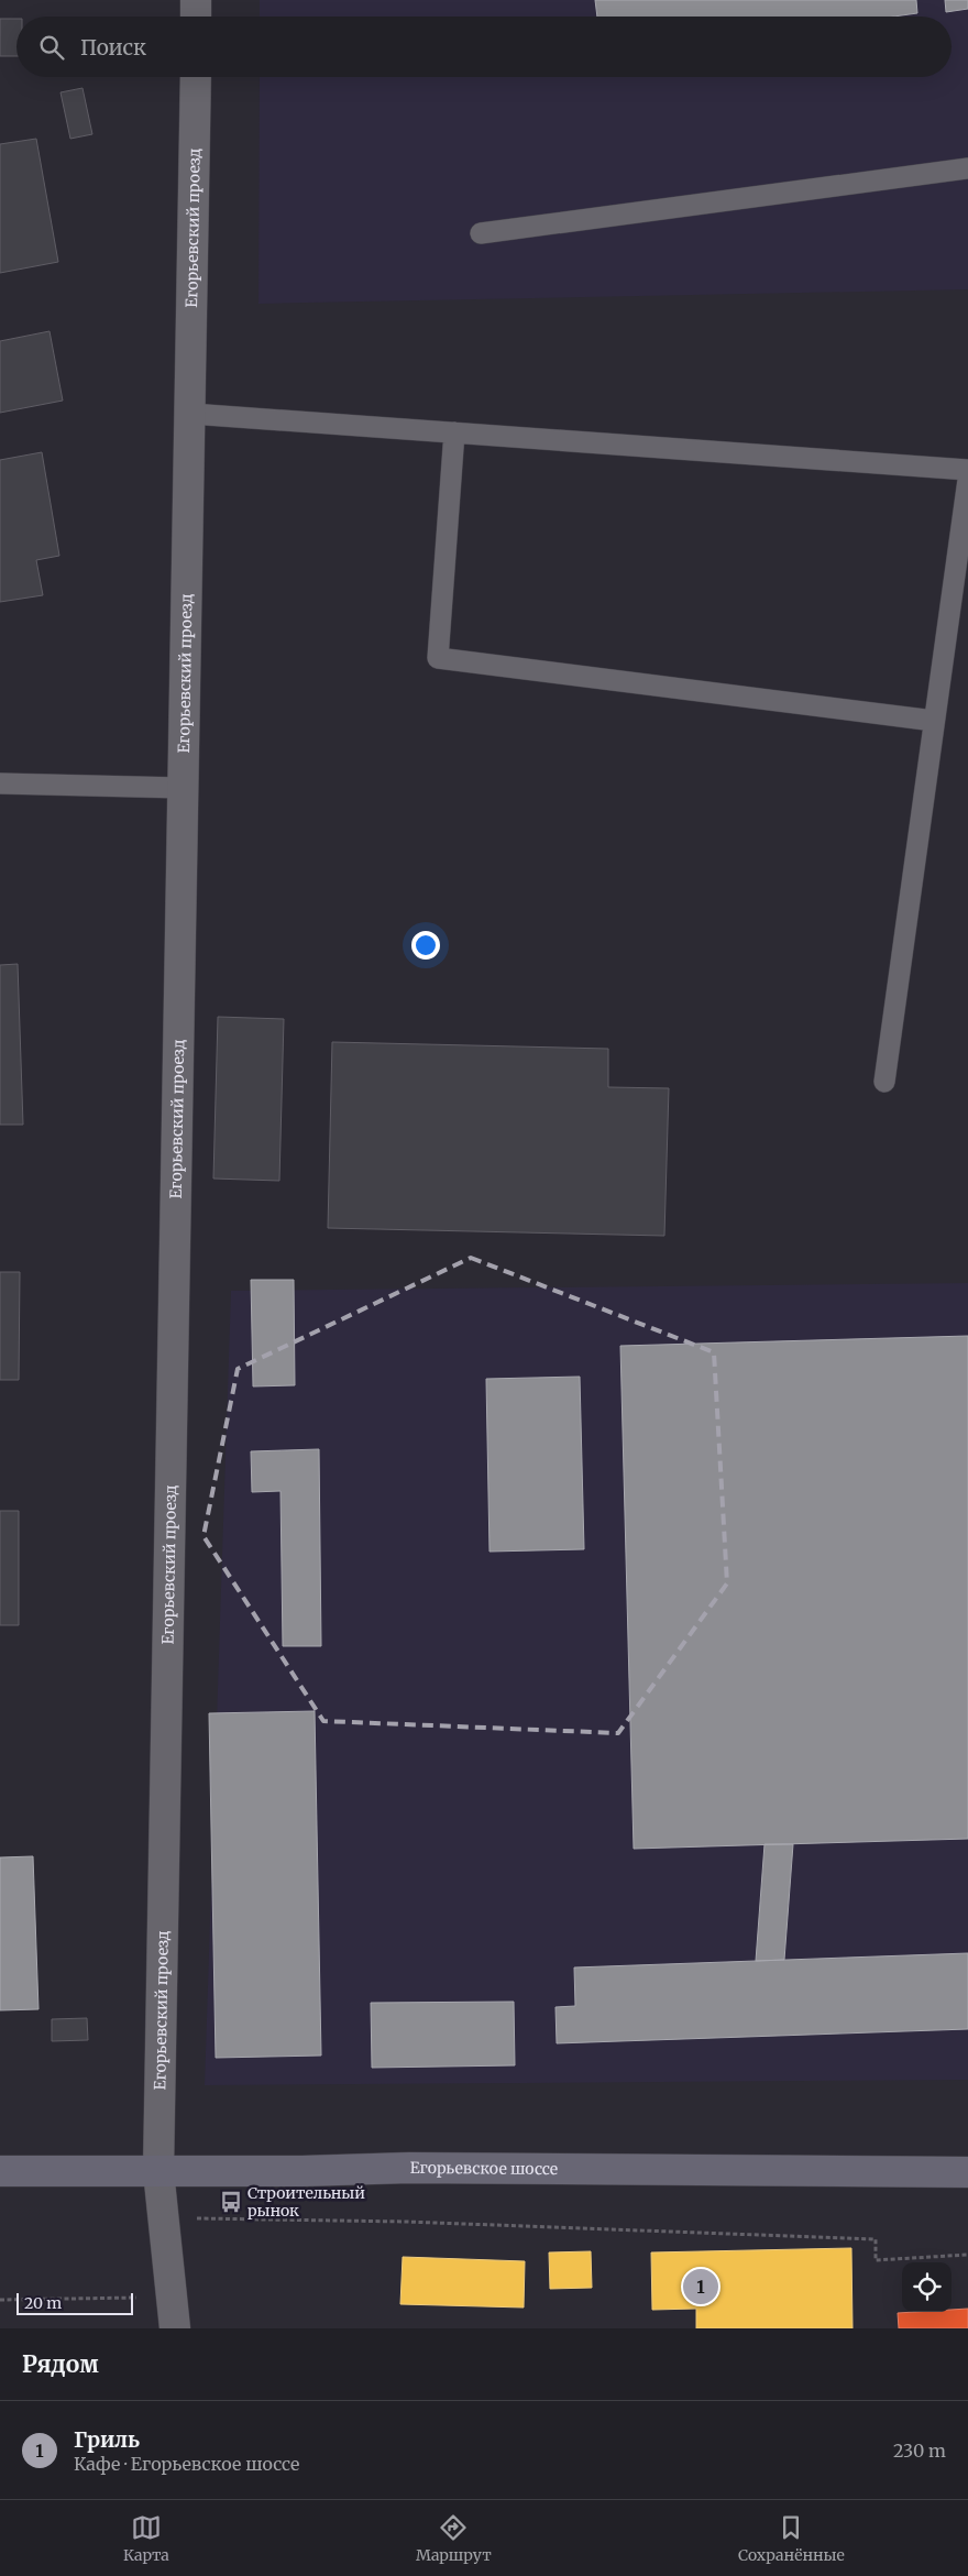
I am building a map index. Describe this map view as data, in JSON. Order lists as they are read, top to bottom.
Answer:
{
  "streets": {
    "main road": ["Егорьевское шоссе"],
    "street": ["Егорьевский проезд"]
  },
  "crossings": [
    ["Егорьевский проезд", "Егорьевское шоссе"]
  ],
  "places": {
    "bus stop": ["Строительный рынок"]
  },
  "scale_bar": "20 m",
  "page": {
    "search": "Поиск",
    "pins": "1",
    "scale": "20 m",
    "heading": "Рядом",
    "list": [
      {
        "mark": "1",
        "name": "Гриль",
        "note": "Кафе · Егорьевское шоссе",
        "value": "230 m"
      }
    ],
    "nav": ["Карта", "Маршрут", "Сохранённые"]
  }
}
